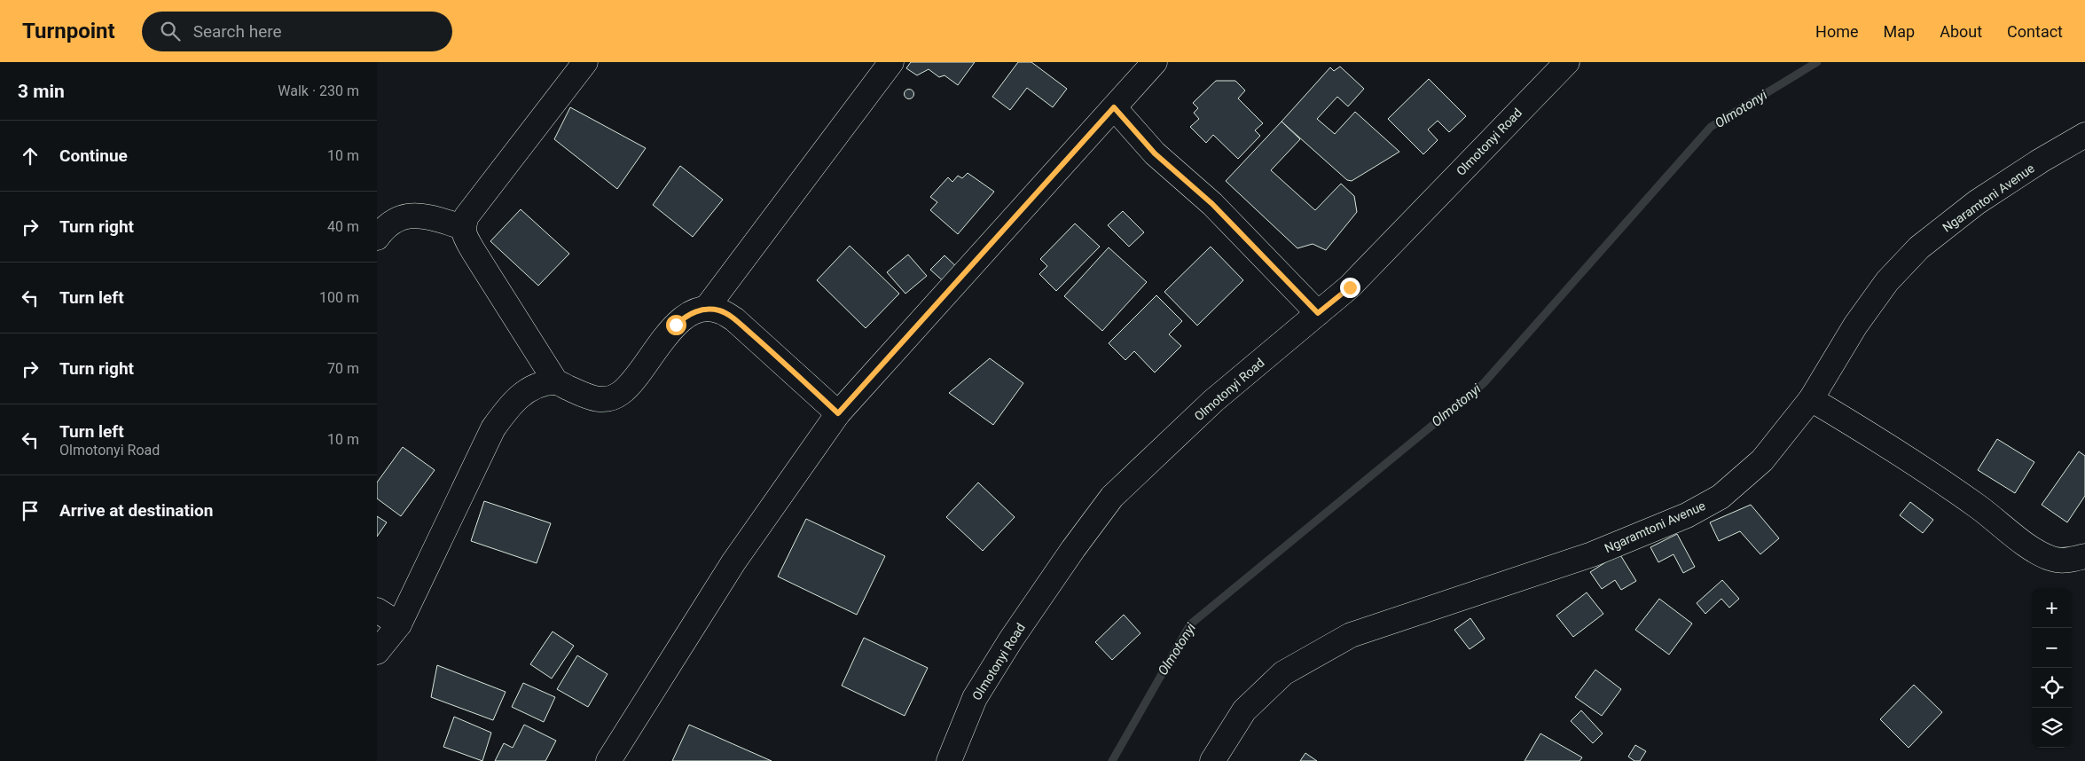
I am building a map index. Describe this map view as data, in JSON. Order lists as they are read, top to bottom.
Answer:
{
  "streets": {
    "street": ["Olmotonyi Road", "Ngaramtoni Avenue"]
  },
  "water": ["Olmotonyi"],
  "page": {
    "header": "Turnpoint",
    "search": "Search here",
    "nav": [
      "Home",
      "Map",
      "About",
      "Contact"
    ],
    "heading": ["3 min", "Walk · 230 m"],
    "list": [
      ["Continue", "10 m"],
      ["Turn right", "40 m"],
      ["Turn left", "100 m"],
      ["Turn right", "70 m"],
      ["Turn left", "Olmotonyi Road", "10 m"],
      "Arrive at destination"
    ],
    "map_buttons": ["+", "−"]
  }
}
